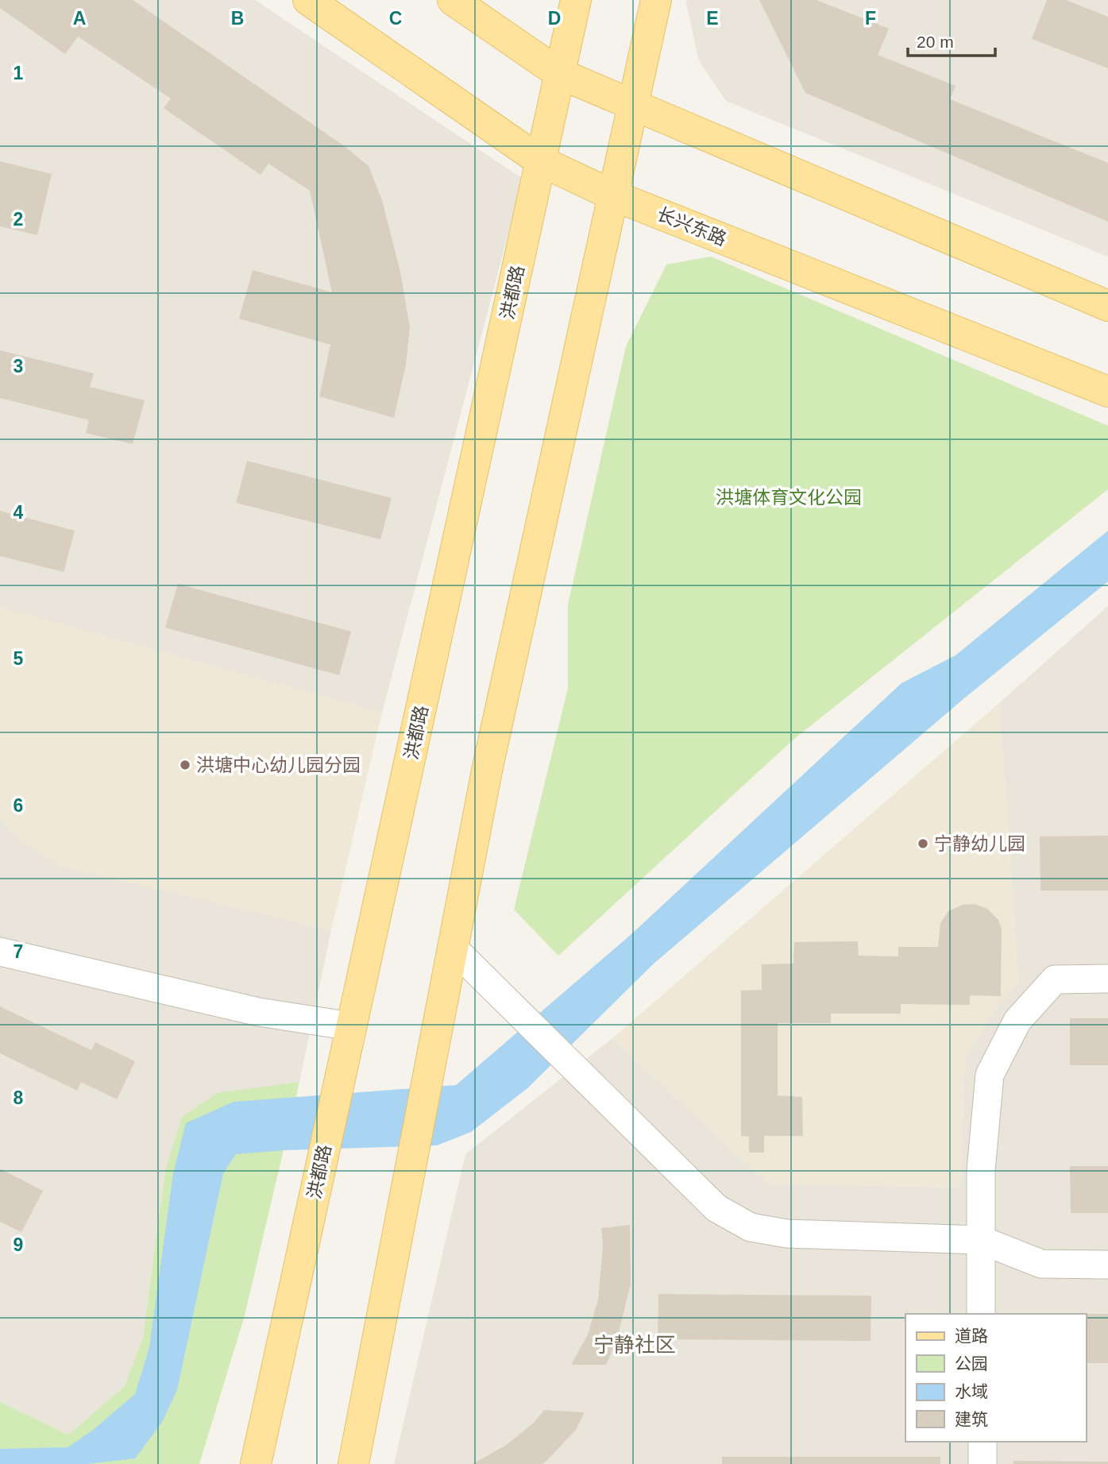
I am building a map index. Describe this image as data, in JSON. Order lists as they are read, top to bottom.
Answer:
{
  "streets": {
    "main road": ["长兴东路", "洪都路"]
  },
  "crossings": [
    ["长兴东路", "洪都路"]
  ],
  "districts": ["宁静社区"],
  "parks": ["洪塘体育文化公园"],
  "places": ["洪塘中心幼儿园分园", "宁静幼儿园"],
  "legend": [
    "道路",
    "公园",
    "水域",
    "建筑"
  ],
  "scale_bar": "20 m",
  "grid": {
    "columns": [
      "A",
      "B",
      "C",
      "D",
      "E",
      "F"
    ],
    "rows": [
      "1",
      "2",
      "3",
      "4",
      "5",
      "6",
      "7",
      "8",
      "9"
    ]
  }
}
